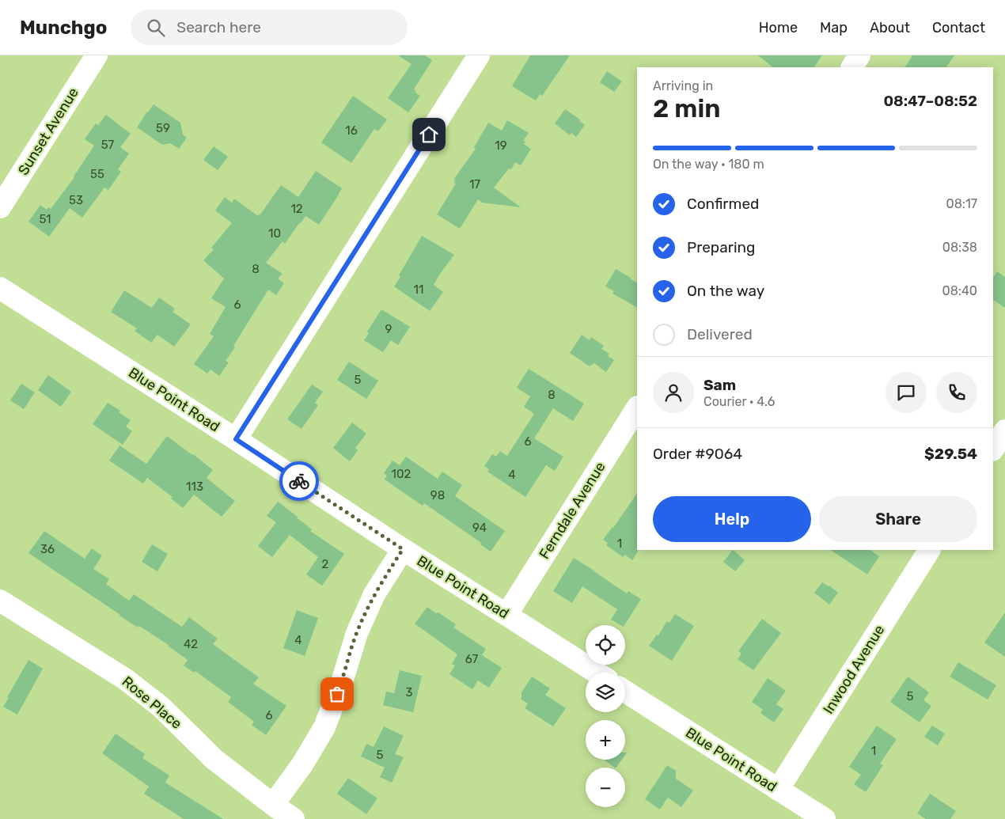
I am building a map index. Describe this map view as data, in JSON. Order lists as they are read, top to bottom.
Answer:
{
  "streets": {
    "street": [
      "Sunset Avenue",
      "Blue Point Road",
      "Ferndale Avenue",
      "Inwood Avenue",
      "Rose Place"
    ]
  },
  "crossings": [
    ["Blue Point Road", "Ferndale Avenue"],
    ["Blue Point Road", "Inwood Avenue"]
  ],
  "house_numbers": [
    "59",
    "16",
    "57",
    "19",
    "55",
    "17",
    "53",
    "12",
    "51",
    "10",
    "8",
    "11",
    "6",
    "9",
    "5",
    "8",
    "6",
    "102",
    "4",
    "113",
    "98",
    "94",
    "1",
    "36",
    "2",
    "4",
    "42",
    "67",
    "3",
    "5",
    "6",
    "1",
    "5"
  ],
  "page": {
    "header": "Munchgo",
    "search": "Search here",
    "nav": [
      "Home",
      "Map",
      "About",
      "Contact"
    ],
    "heading": ["2 min", "Arriving in", "08:47–08:52"],
    "panel": [
      "Sam",
      "Courier · 4.6",
      "Order #9064",
      "$29.54"
    ],
    "bar": "On the way · 180 m",
    "list": [
      ["Confirmed", "08:17"],
      ["Preparing", "08:38"],
      ["On the way", "08:40"],
      "Delivered"
    ],
    "buttons": ["Help", "Share"],
    "map_buttons": ["+", "−"]
  }
}
